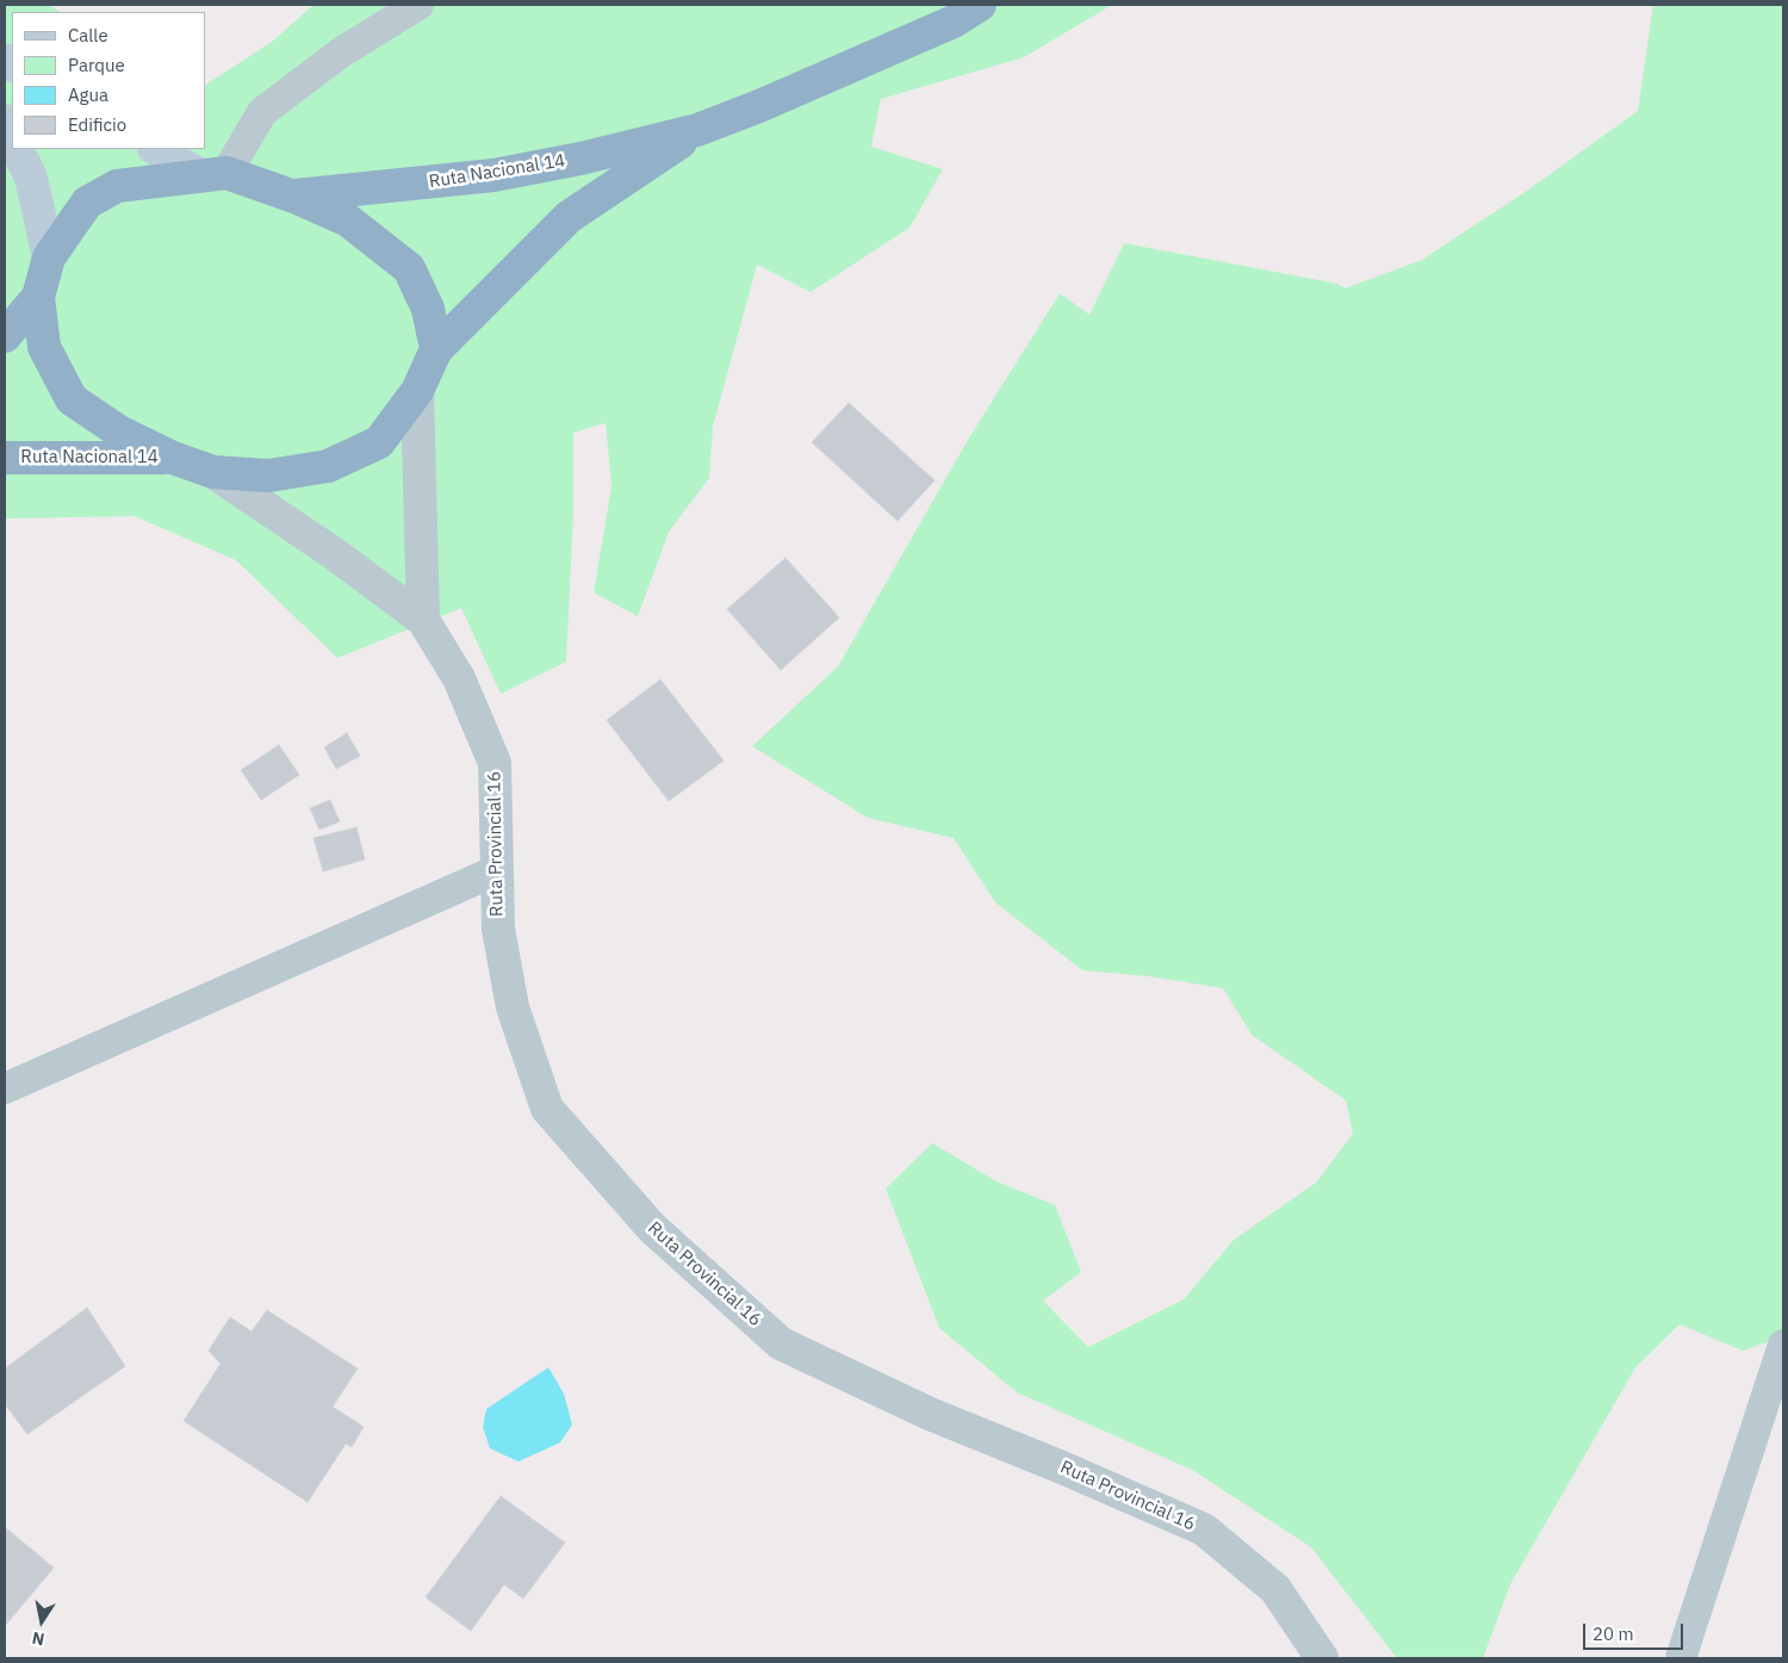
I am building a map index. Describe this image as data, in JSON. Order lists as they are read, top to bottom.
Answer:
{
  "streets": {
    "highway": ["Ruta Nacional 14"],
    "street": ["Ruta Provincial 16"]
  },
  "legend": [
    "Calle",
    "Parque",
    "Agua",
    "Edificio"
  ],
  "scale_bar": "20 m",
  "north": "bottom"
}
